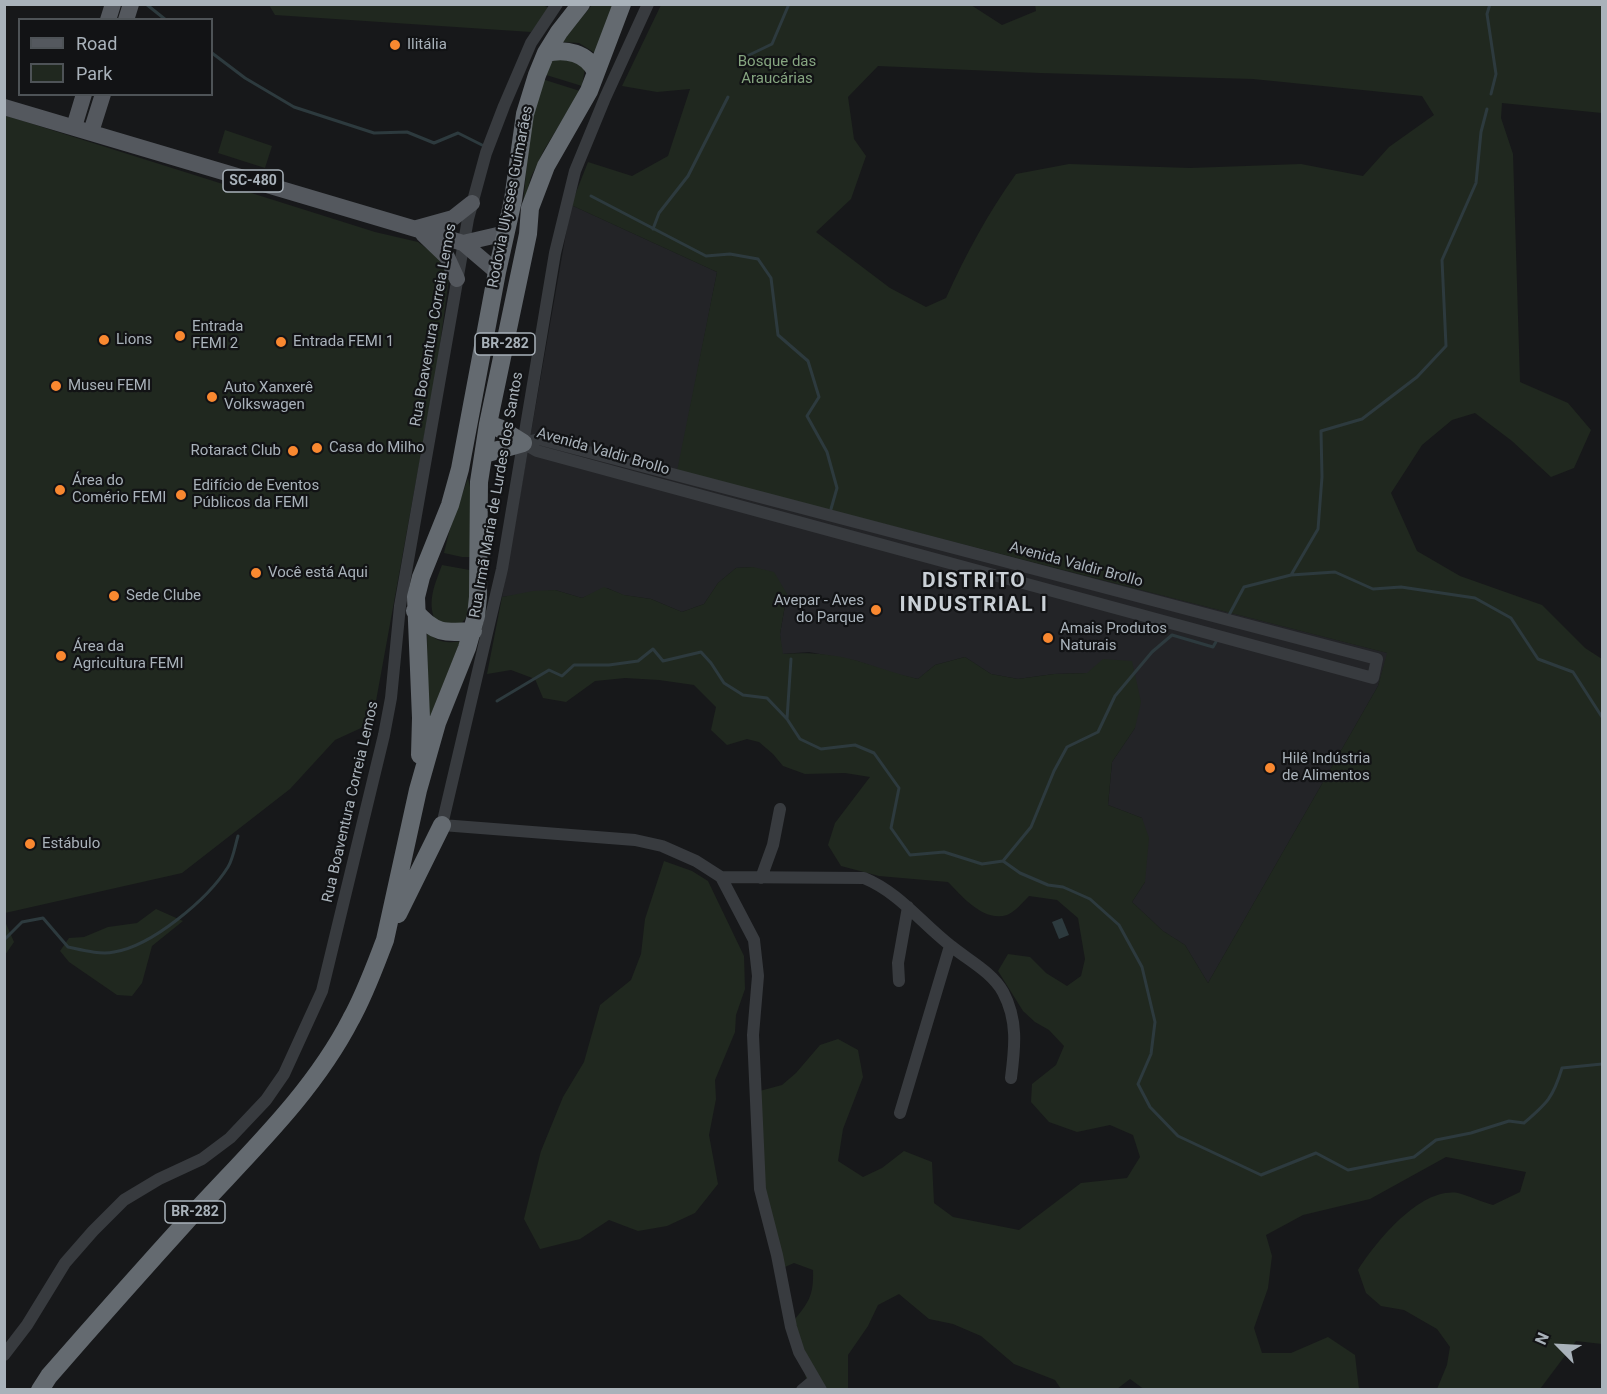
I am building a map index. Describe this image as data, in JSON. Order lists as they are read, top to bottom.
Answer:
{
  "streets": {
    "highway": ["Rodovia Ulysses Guimarães", "BR-282"],
    "main road": ["SC-480"],
    "street": ["Rua Boaventura Correia Lemos", "Avenida Valdir Brollo", "Rua Irmã Maria de Lurdes dos Santos"]
  },
  "crossings": [
    ["SC-480", "Rodovia Ulysses Guimarães"],
    ["SC-480", "Rua Boaventura Correia Lemos"],
    ["Avenida Valdir Brollo", "Rua Irmã Maria de Lurdes dos Santos"]
  ],
  "districts": ["DISTRITO INDUSTRIAL I"],
  "parks": ["Bosque das Araucárias"],
  "places": [
    "Ilitália",
    "Entrada FEMI 2",
    "Lions",
    "Entrada FEMI 1",
    "Museu FEMI",
    "Auto Xanxerê Volkswagen",
    "Casa do Milho",
    "Rotaract Club",
    "Área do Comério FEMI",
    "Edifício de Eventos Públicos da FEMI",
    "Você está Aqui",
    "Sede Clube",
    "Avepar - Aves do Parque",
    "Amais Produtos Naturais",
    "Área da Agricultura FEMI",
    "Hilê Indústria de Alimentos",
    "Estábulo"
  ],
  "legend": ["Road", "Park"],
  "north": "top left"
}
